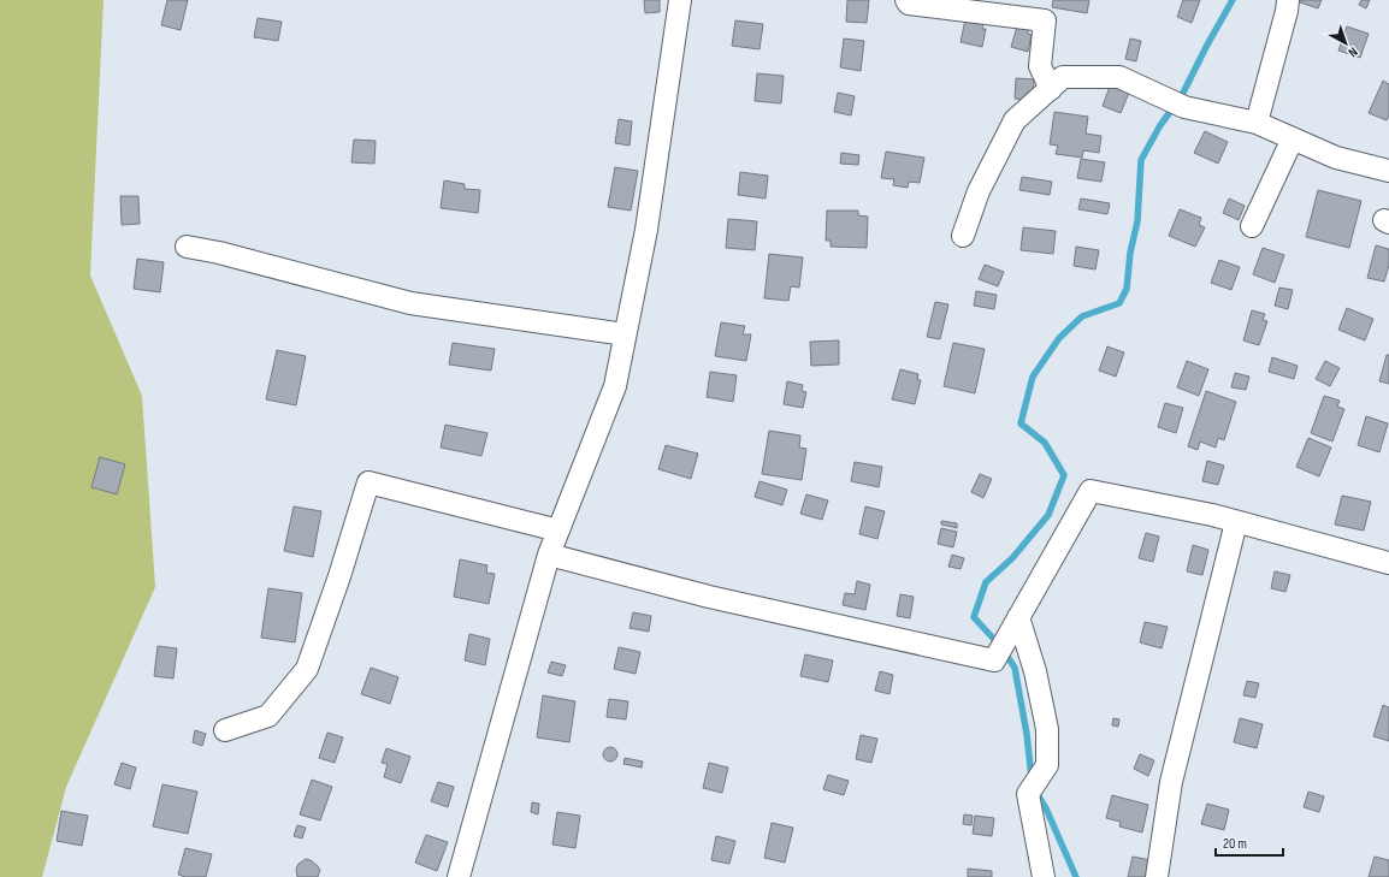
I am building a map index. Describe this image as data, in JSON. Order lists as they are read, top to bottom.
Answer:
{
  "scale_bar": "20 m",
  "north": "bottom right"
}
